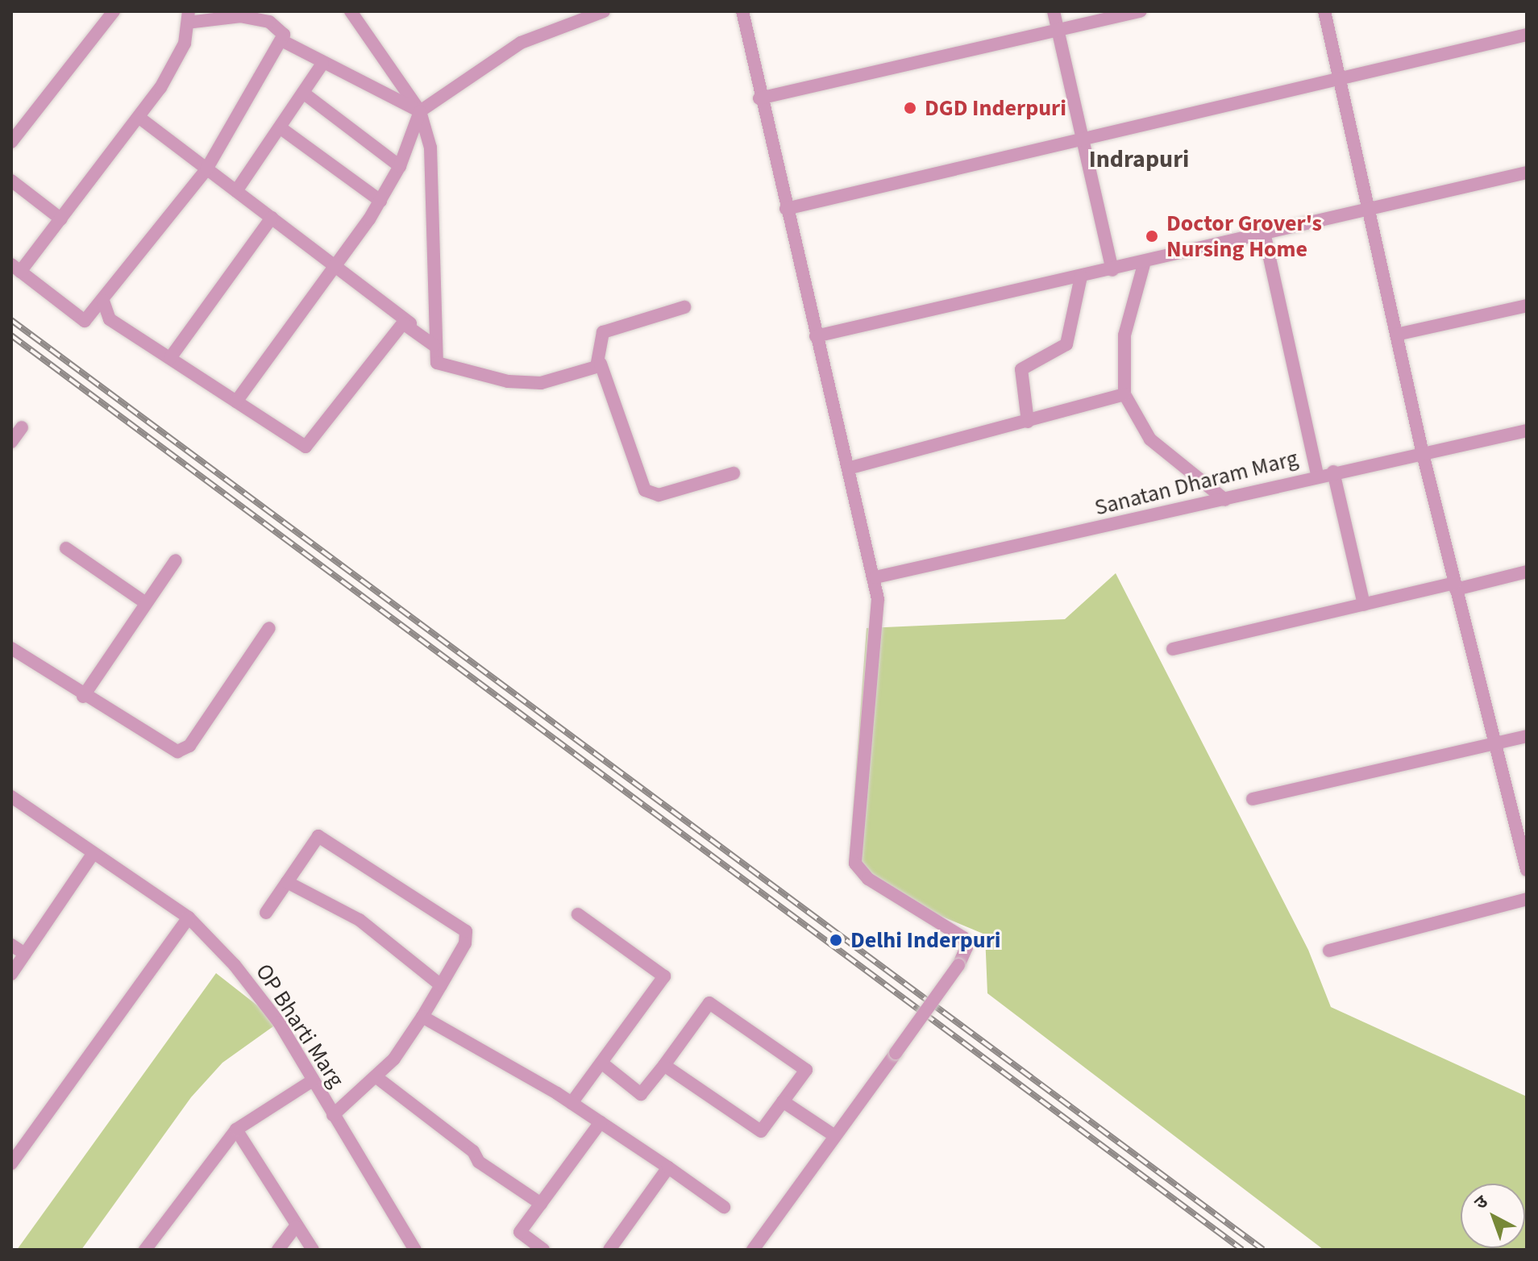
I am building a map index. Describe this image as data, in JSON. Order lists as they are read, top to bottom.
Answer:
{
  "streets": {
    "street": ["Sanatan Dharam Marg", "OP Bharti Marg"]
  },
  "districts": ["Indrapuri"],
  "places": ["DGD Inderpuri", "Doctor Grover's Nursing Home", "Delhi Inderpuri"],
  "north": "top left"
}
